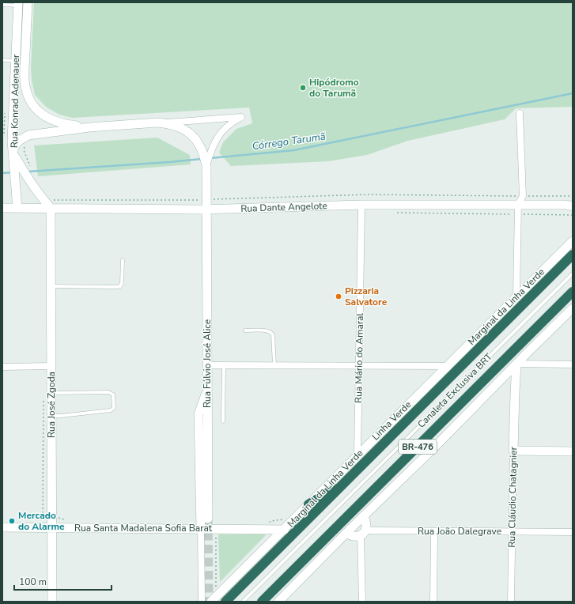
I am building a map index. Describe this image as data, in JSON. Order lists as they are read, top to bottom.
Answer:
{
  "streets": {
    "highway": ["Linha Verde", "BR-476"],
    "main road": [
      "Rua Konrad Adenauer",
      "Rua Dante Angelote",
      "Marginal da Linha Verde",
      "Rua Fúlvio José Alice",
      "Rua José Zgoda",
      "Rua Cláudio Chatagnier",
      "Rua Santa Madalena Sofia Barat"
    ],
    "street": ["Rua Mário do Amaral", "Rua João Dalegrave"],
    "lane": ["Canaleta Exclusiva BRT"]
  },
  "crossings": [
    ["Rua Konrad Adenauer", "Rua Dante Angelote"],
    ["Rua Konrad Adenauer", "Rua Fúlvio José Alice"],
    ["Rua Konrad Adenauer", "Rua José Zgoda"],
    ["Rua Dante Angelote", "Rua Mário do Amaral"],
    ["Rua Dante Angelote", "Rua Fúlvio José Alice"],
    ["Rua Dante Angelote", "Rua José Zgoda"],
    ["Marginal da Linha Verde", "Rua Mário do Amaral"],
    ["Marginal da Linha Verde", "Rua Santa Madalena Sofia Barat"],
    ["Rua José Zgoda", "Rua Santa Madalena Sofia Barat"],
    ["Rua Cláudio Chatagnier", "Rua João Dalegrave"]
  ],
  "water": ["Córrego Tarumã"],
  "places": ["Hipódromo do Tarumã", "Pizzaria Salvatore", "Mercado do Alarme"],
  "scale_bar": "100 m"
}
